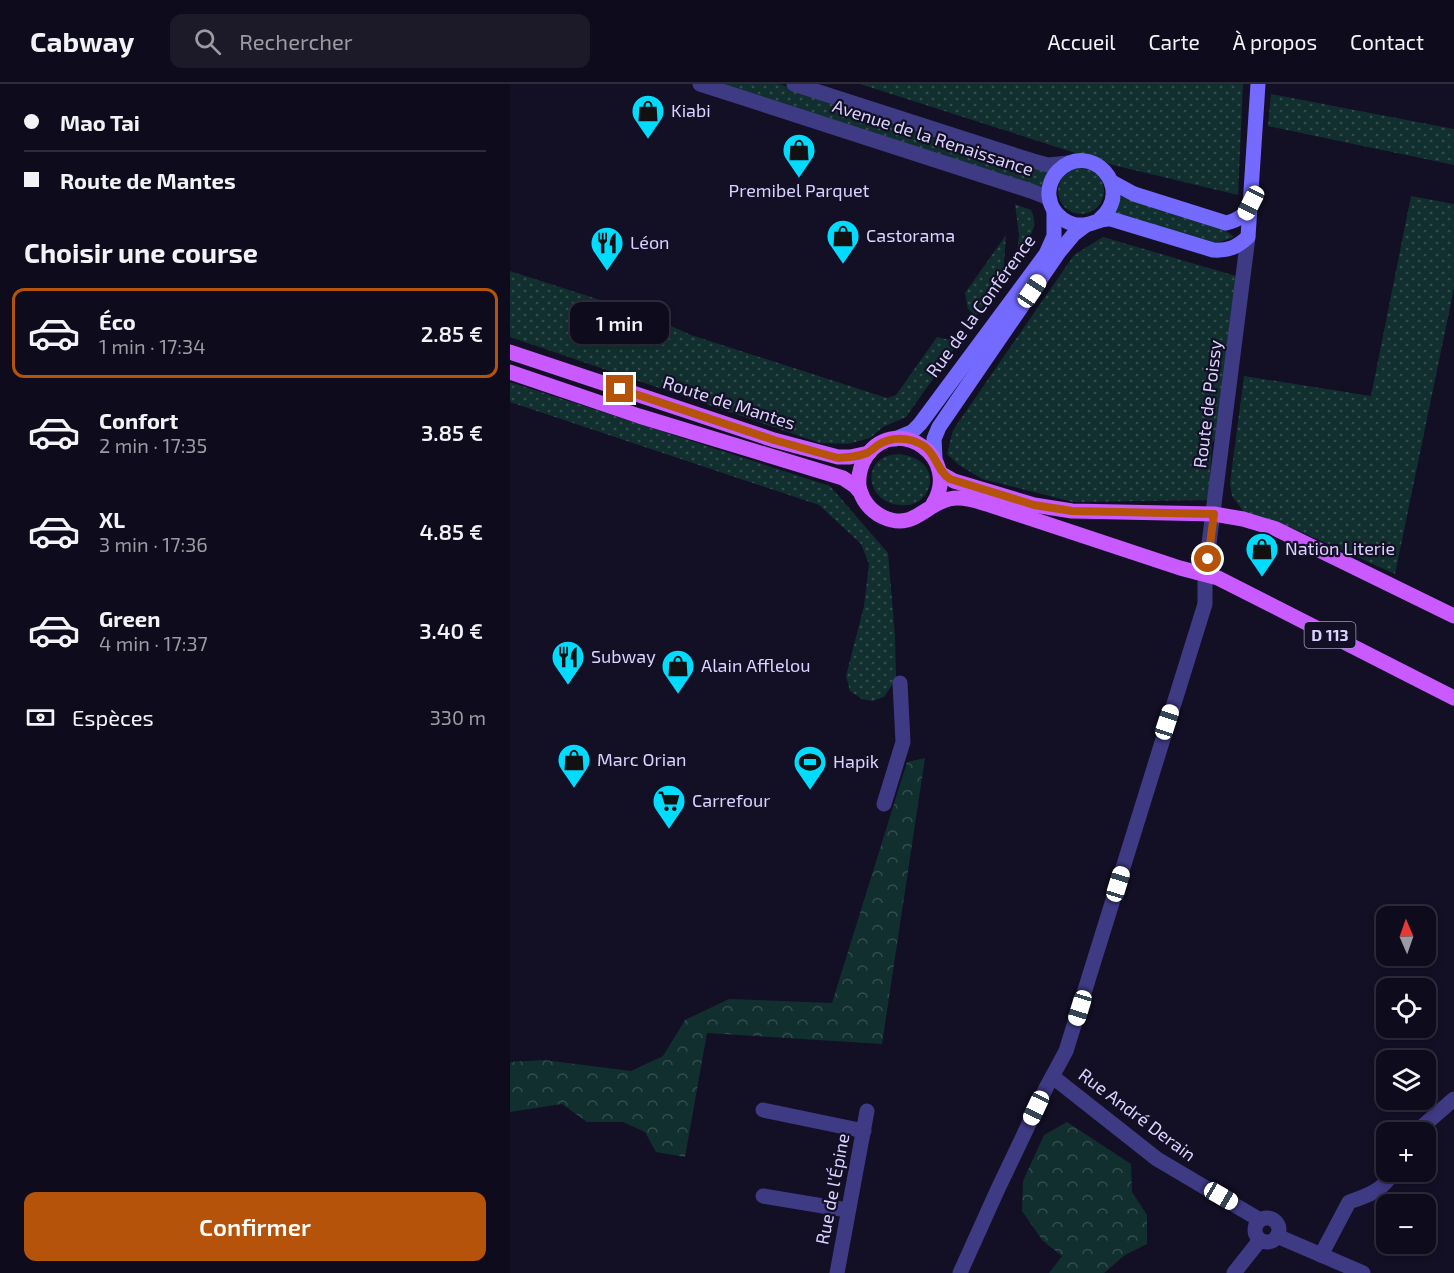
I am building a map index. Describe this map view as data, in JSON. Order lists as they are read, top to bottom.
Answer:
{
  "streets": {
    "main road": ["Route de Mantes", "D 113"],
    "street": [
      "Avenue de la Renaissance",
      "Rue de la Conférence",
      "Route de Poissy",
      "Rue André Derain",
      "Rue de l’Épine"
    ]
  },
  "crossings": [
    ["Avenue de la Renaissance", "Rue de la Conférence"],
    ["Rue de la Conférence", "Route de Mantes"],
    ["Rue de la Conférence", "D 113"],
    ["Route de Mantes", "D 113"],
    ["Route de Poissy", "D 113"],
    ["Route de Poissy", "Rue André Derain"]
  ],
  "places": {
    "shop": [
      "Kiabi",
      "Premibel Parquet",
      "Castorama",
      "Nation Literie",
      "Alain Afflelou",
      "Marc Orian"
    ],
    "restaurant": ["Léon", "Subway"],
    "sports": ["Hapik"],
    "supermarket": ["Carrefour"]
  },
  "north": "top",
  "page": {
    "header": "Cabway",
    "search": "Rechercher",
    "nav": [
      "Accueil",
      "Carte",
      "À propos",
      "Contact"
    ],
    "banner": ["Mao Tai", "Route de Mantes"],
    "heading": "Choisir une course",
    "list": [
      {
        "name": "Éco",
        "note": "1 min · 17:34",
        "value": "2.85 €"
      },
      {
        "name": "Confort",
        "note": "2 min · 17:35",
        "value": "3.85 €"
      },
      {
        "name": "XL",
        "note": "3 min · 17:36",
        "value": "4.85 €"
      },
      {
        "name": "Green",
        "note": "4 min · 17:37",
        "value": "3.40 €"
      }
    ],
    "bubble": "1 min",
    "pay": ["Espèces", "330 m"],
    "map_buttons": ["+", "−"],
    "buttons": "Confirmer"
  }
}
